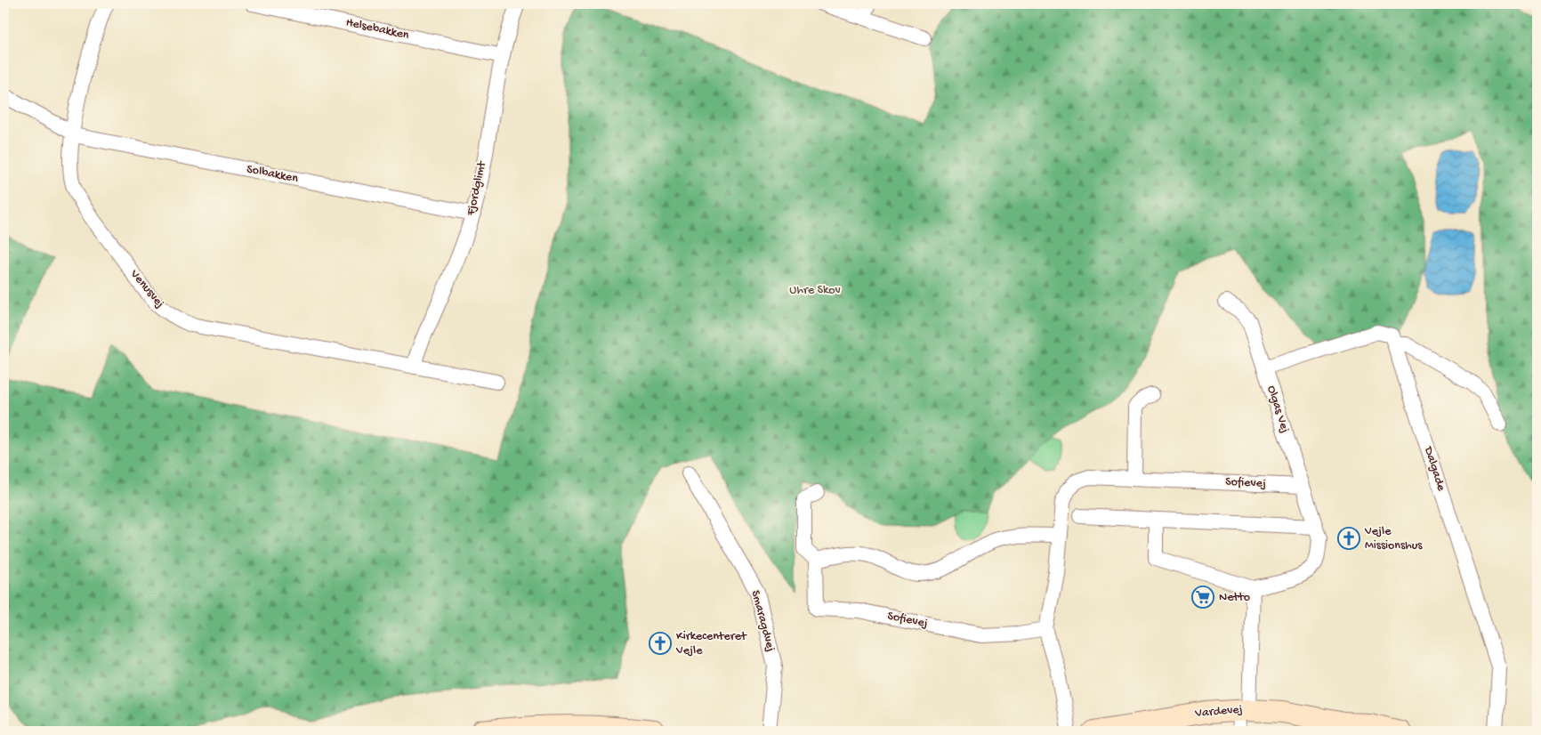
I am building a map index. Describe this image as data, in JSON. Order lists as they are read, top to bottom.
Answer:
{
  "streets": {
    "street": [
      "Helsebakken",
      "Solbakken",
      "Fjordglimt",
      "Venusvej",
      "Olgas Vej",
      "Dalgade",
      "Sofievej",
      "Smaragdvej",
      "Vardevej"
    ]
  },
  "crossings": [
    ["Helsebakken", "Fjordglimt"],
    ["Solbakken", "Fjordglimt"],
    ["Solbakken", "Venusvej"],
    ["Fjordglimt", "Venusvej"],
    ["Olgas Vej", "Sofievej"]
  ],
  "parks": ["Uhre Skov"],
  "places": {
    "church": ["Vejle Missionshus", "Kirkecenteret Vejle"],
    "supermarket": ["Netto"]
  }
}
